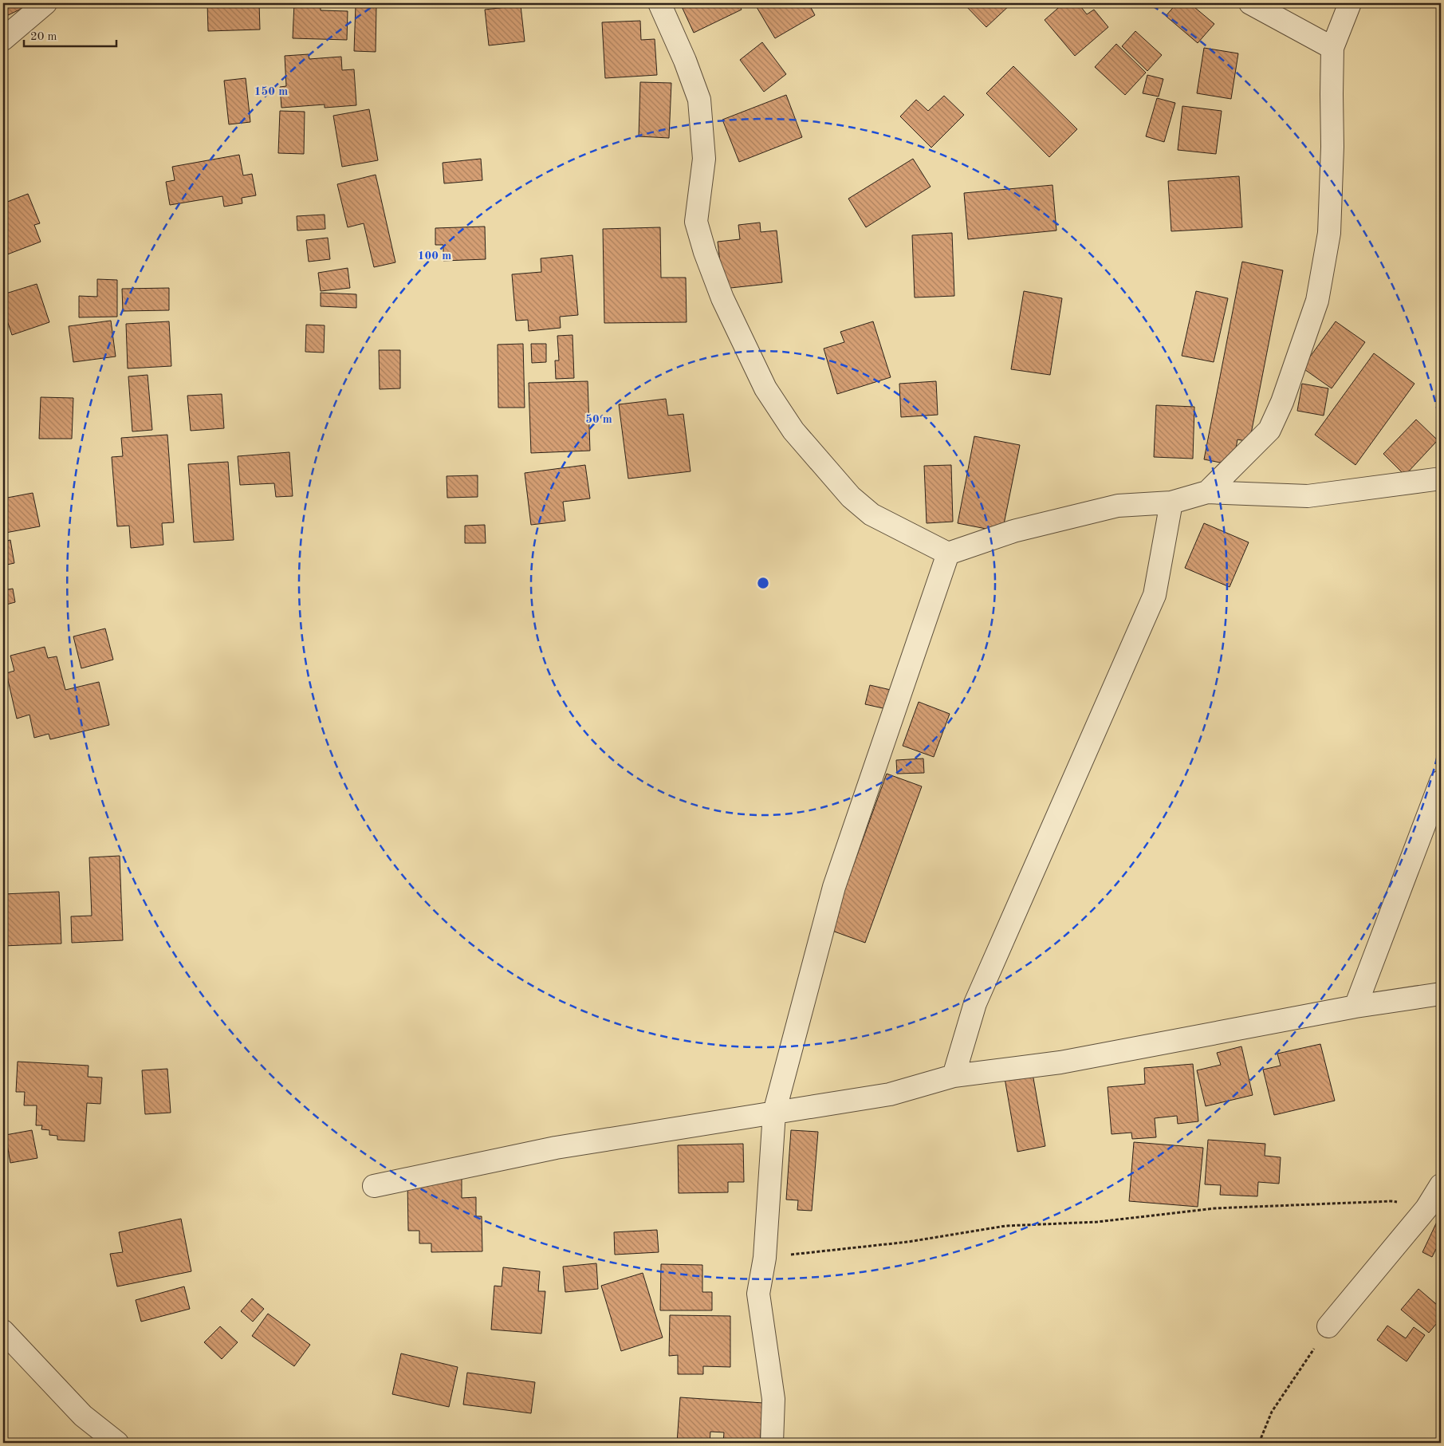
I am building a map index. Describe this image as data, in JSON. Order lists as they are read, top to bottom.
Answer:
{
  "scale_bar": "20 m",
  "rings": ["150 m", "100 m", "50 m"]
}
